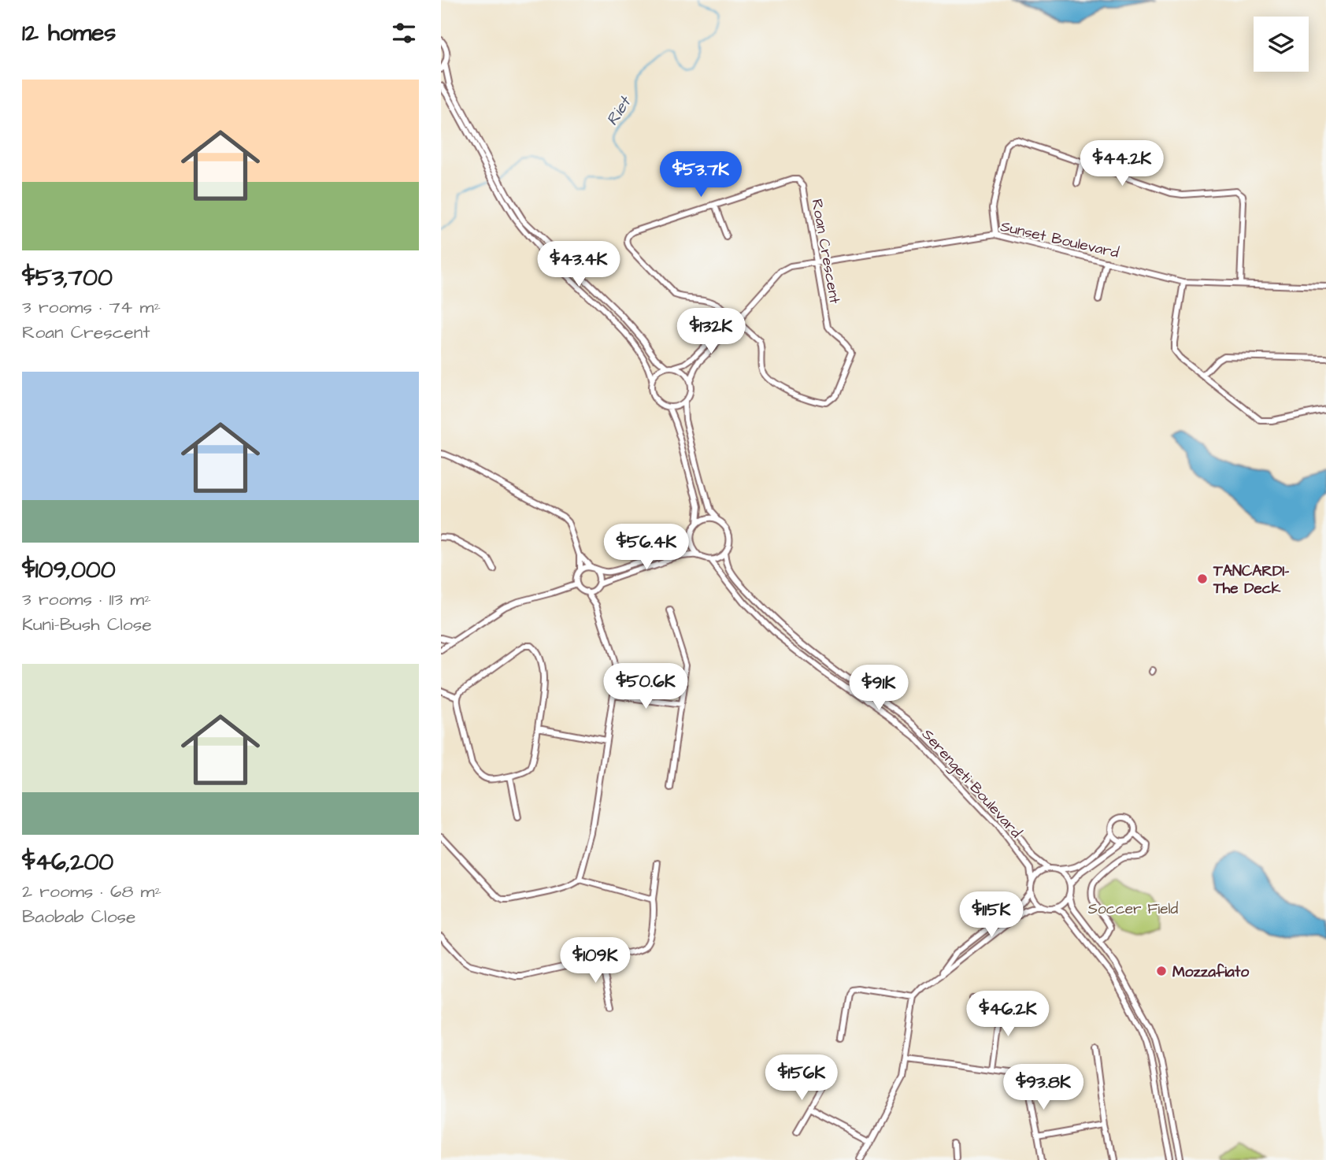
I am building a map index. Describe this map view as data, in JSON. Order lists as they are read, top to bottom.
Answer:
{
  "streets": {
    "street": ["Sunset Boulevard", "Roan Crescent", "Serengeti Boulevard"]
  },
  "crossings": [
    ["Sunset Boulevard", "Roan Crescent"]
  ],
  "water": ["Riet"],
  "parks": ["Soccer Field"],
  "places": ["TANCARDI- The Deck", "Mozzafiato"],
  "page": {
    "heading": "12 homes",
    "list": [
      {
        "name": "$53,700",
        "note": "3 rooms · 74 m² · Roan Crescent"
      },
      {
        "name": "$109,000",
        "note": "3 rooms · 113 m² · Kuni-Bush Close"
      },
      {
        "name": "$46,200",
        "note": "2 rooms · 68 m² · Baobab Close"
      }
    ],
    "price": [
      "$44.2K",
      "$53.7K",
      "$43.4K",
      "$132K",
      "$56.4K",
      "$50.6K",
      "$91K",
      "$115K",
      "$109K",
      "$46.2K",
      "$156K",
      "$93.8K"
    ]
  }
}
